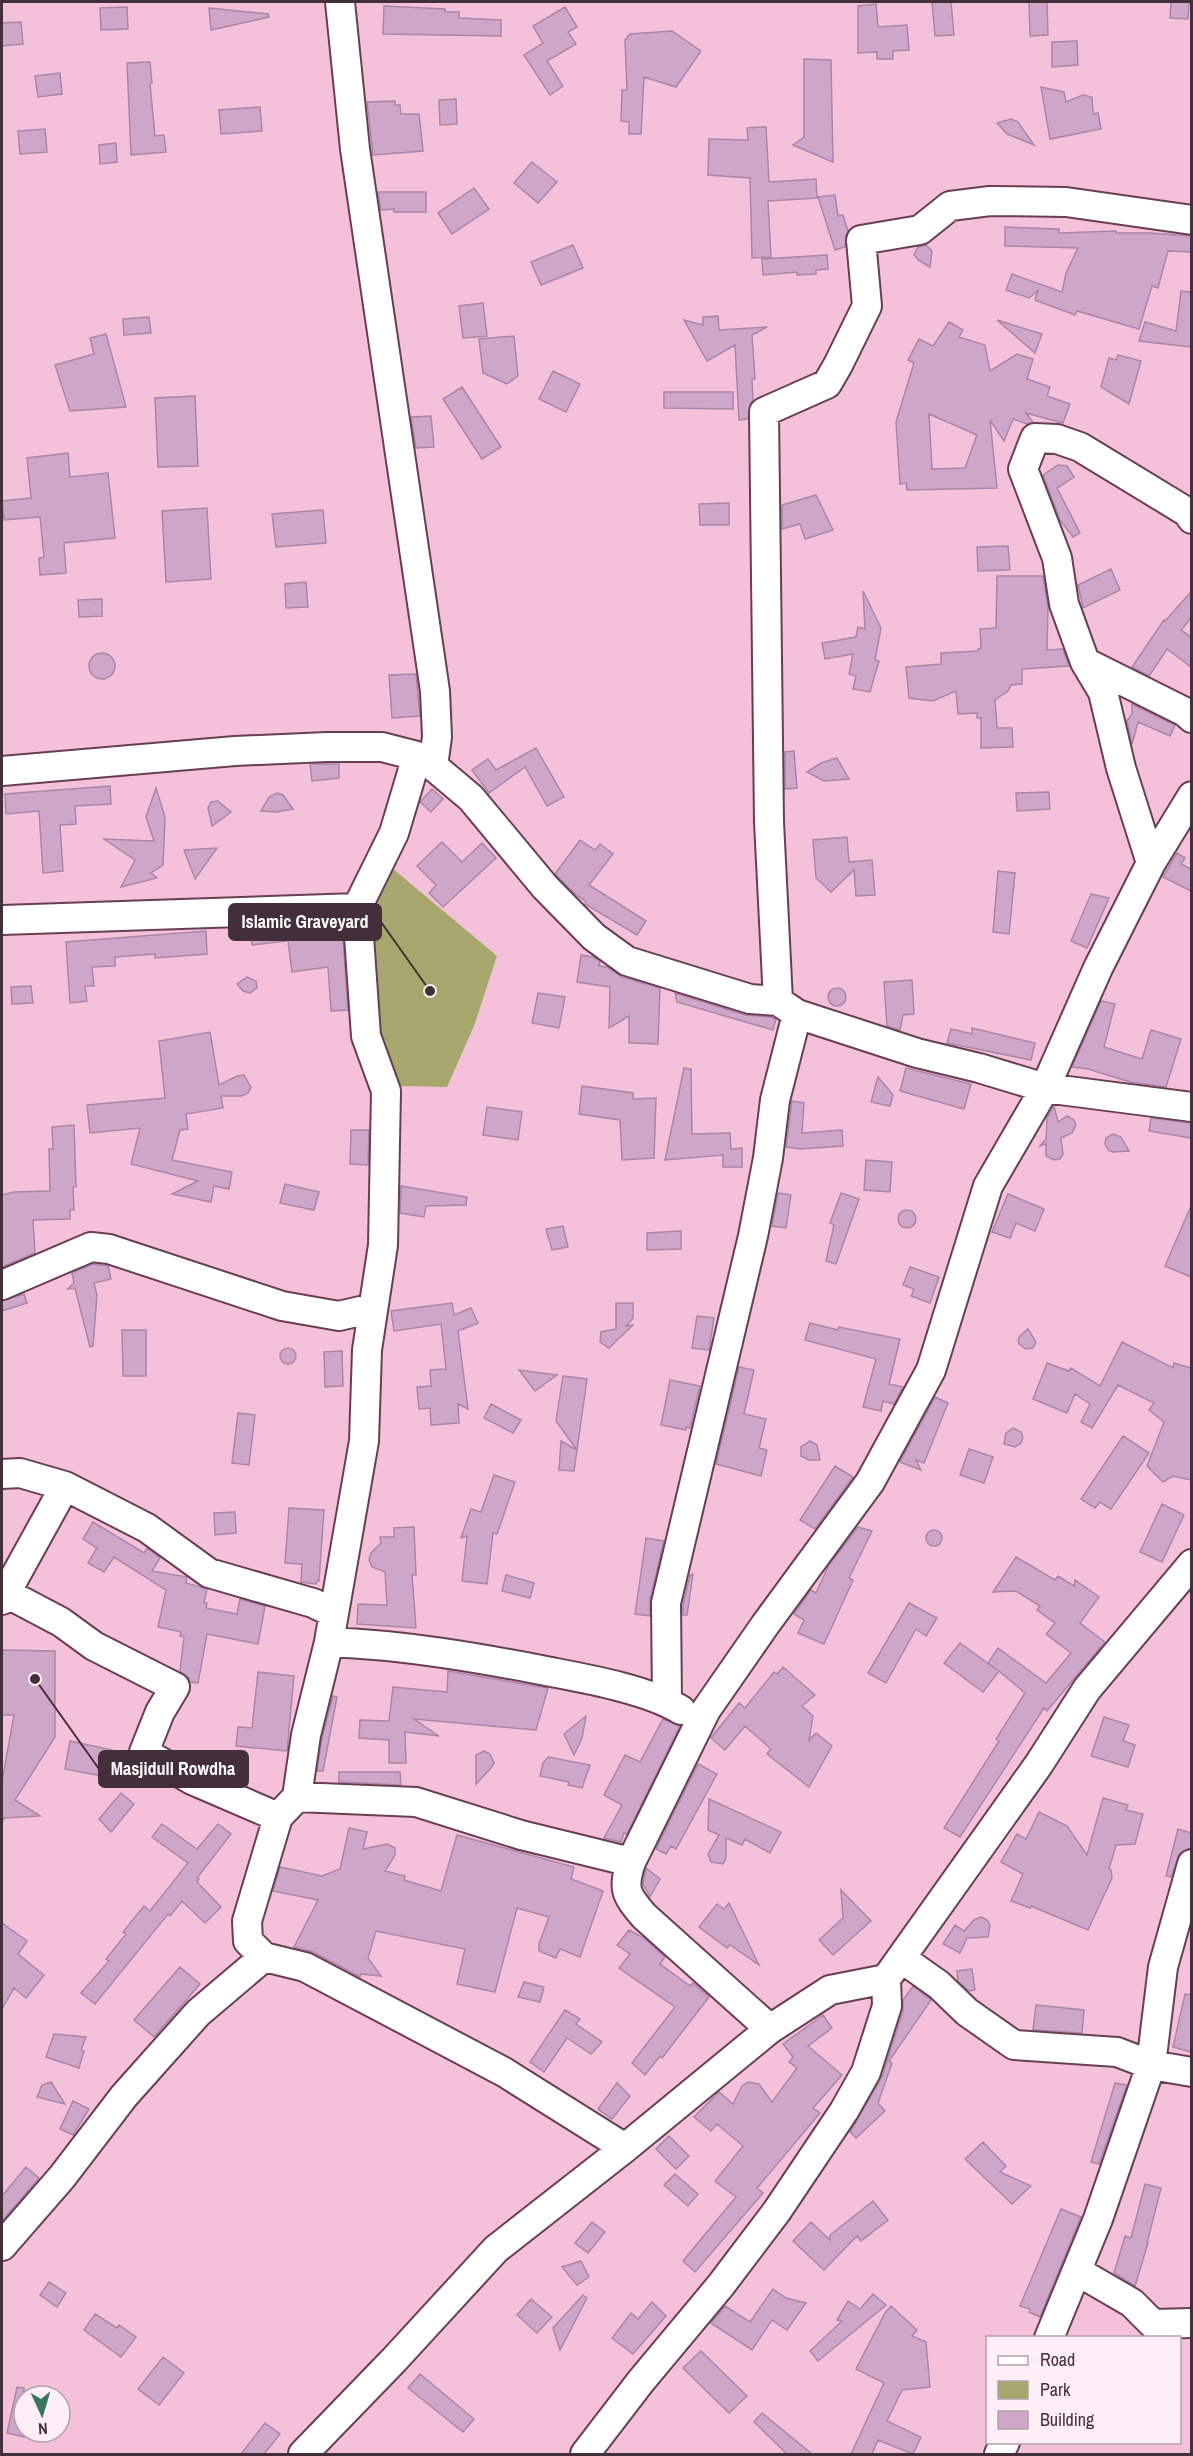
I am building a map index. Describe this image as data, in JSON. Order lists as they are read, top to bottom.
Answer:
{
  "places": ["Islamic Graveyard", "Masjidull Rowdha"],
  "legend": ["Road", "Park", "Building"],
  "north": "bottom"
}
